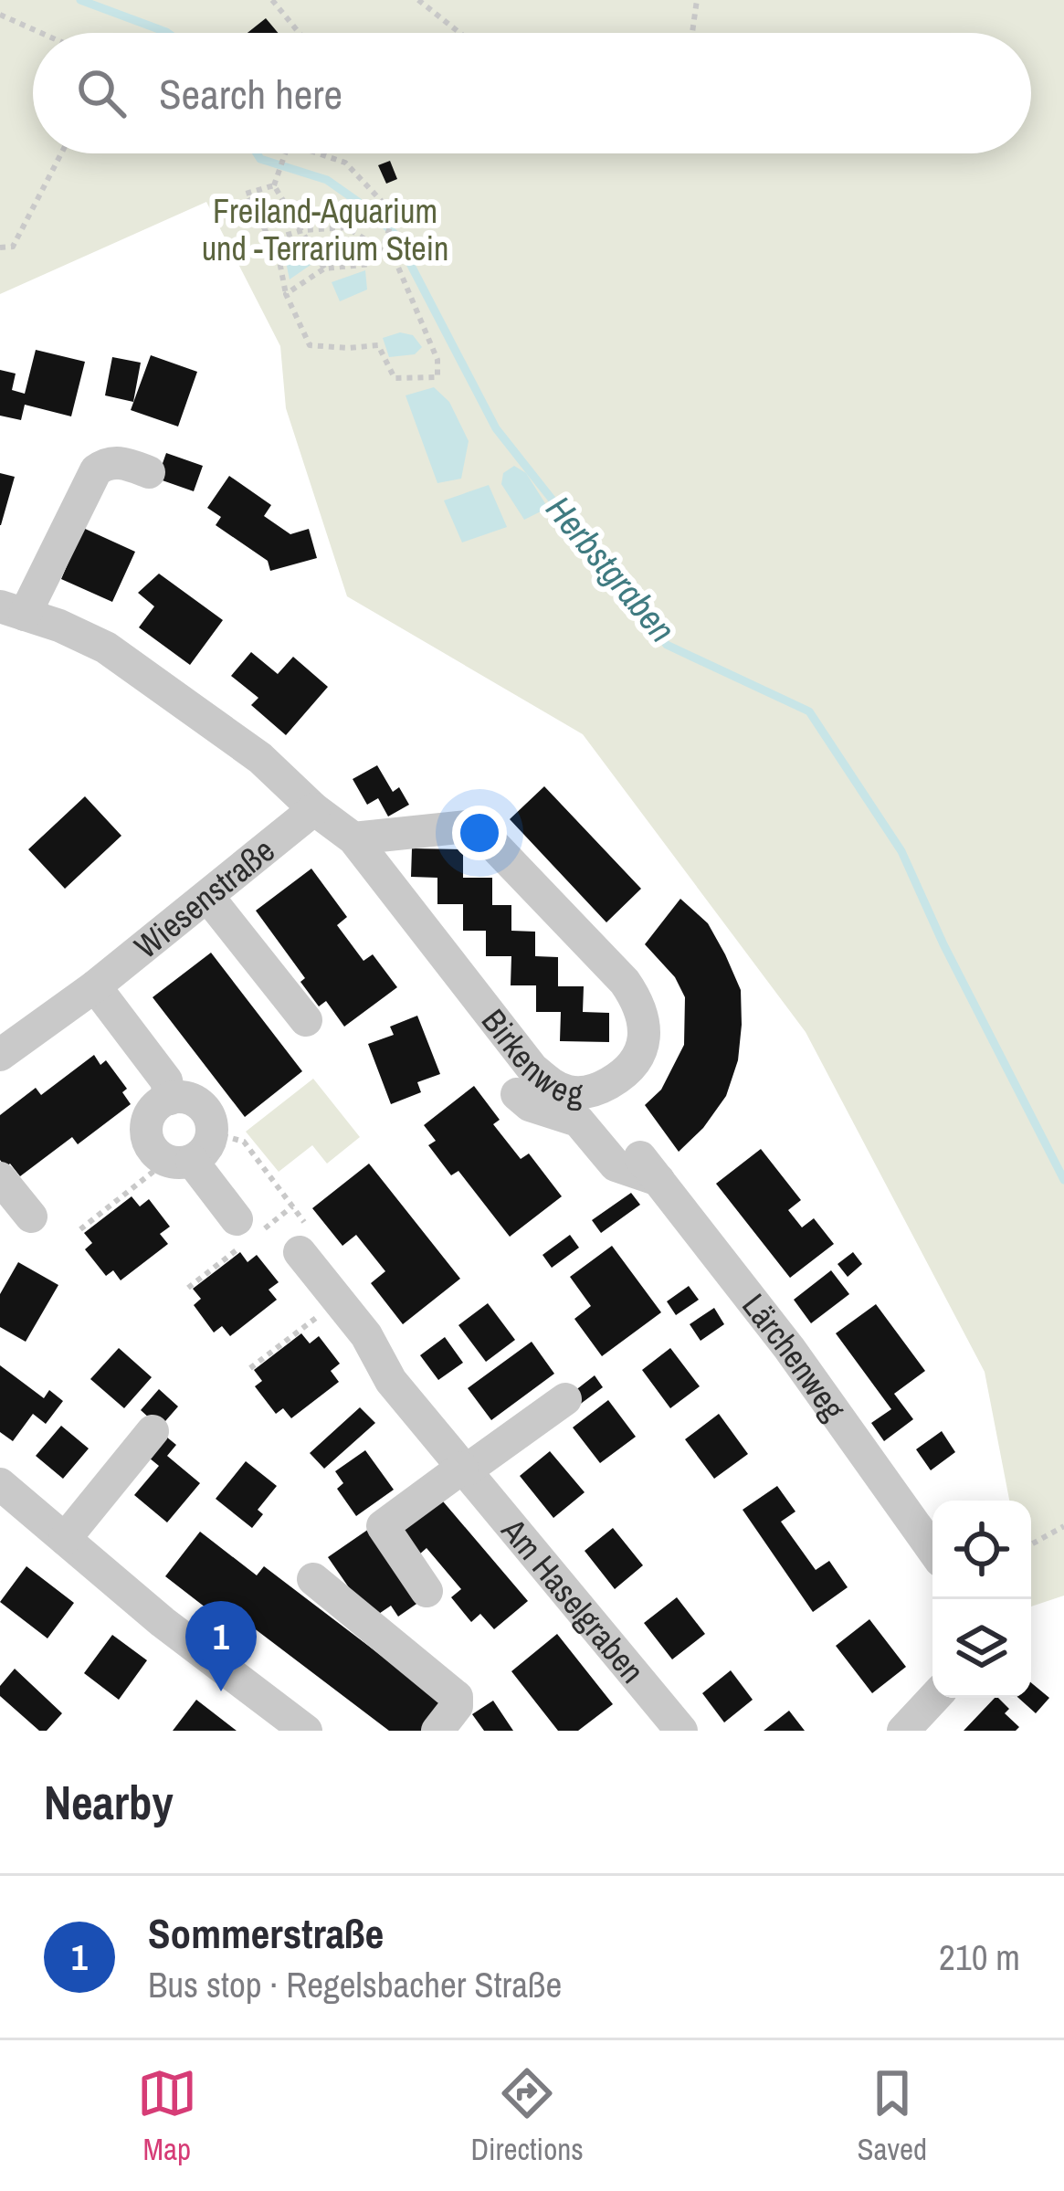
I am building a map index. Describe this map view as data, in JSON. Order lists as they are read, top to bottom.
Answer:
{
  "streets": {
    "street": [
      "Wiesenstraße",
      "Birkenweg",
      "Lärchenweg",
      "Am Haselgraben"
    ]
  },
  "crossings": [
    ["Wiesenstraße", "Birkenweg"]
  ],
  "water": ["Herbstgraben"],
  "parks": ["Freiland-Aquarium und -Terrarium Stein"],
  "page": {
    "search": "Search here",
    "pins": "1",
    "heading": "Nearby",
    "list": [
      {
        "mark": "1",
        "name": "Sommerstraße",
        "note": "Bus stop · Regelsbacher Straße",
        "value": "210 m"
      }
    ],
    "nav": ["Map", "Directions", "Saved"]
  }
}
